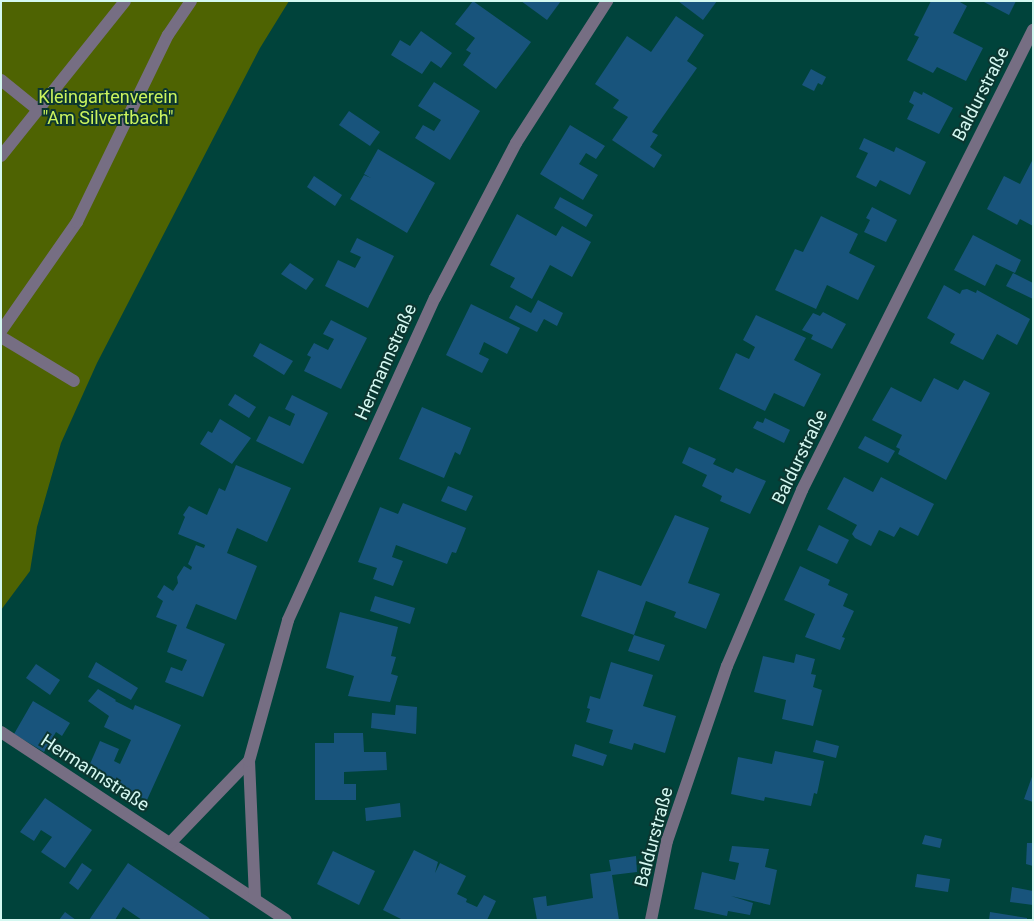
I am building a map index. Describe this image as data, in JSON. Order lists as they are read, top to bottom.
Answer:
{
  "streets": {
    "street": ["Baldurstraße", "Hermannstraße"]
  },
  "parks": ["Kleingartenverein \"Am Silvertbach\""]
}
